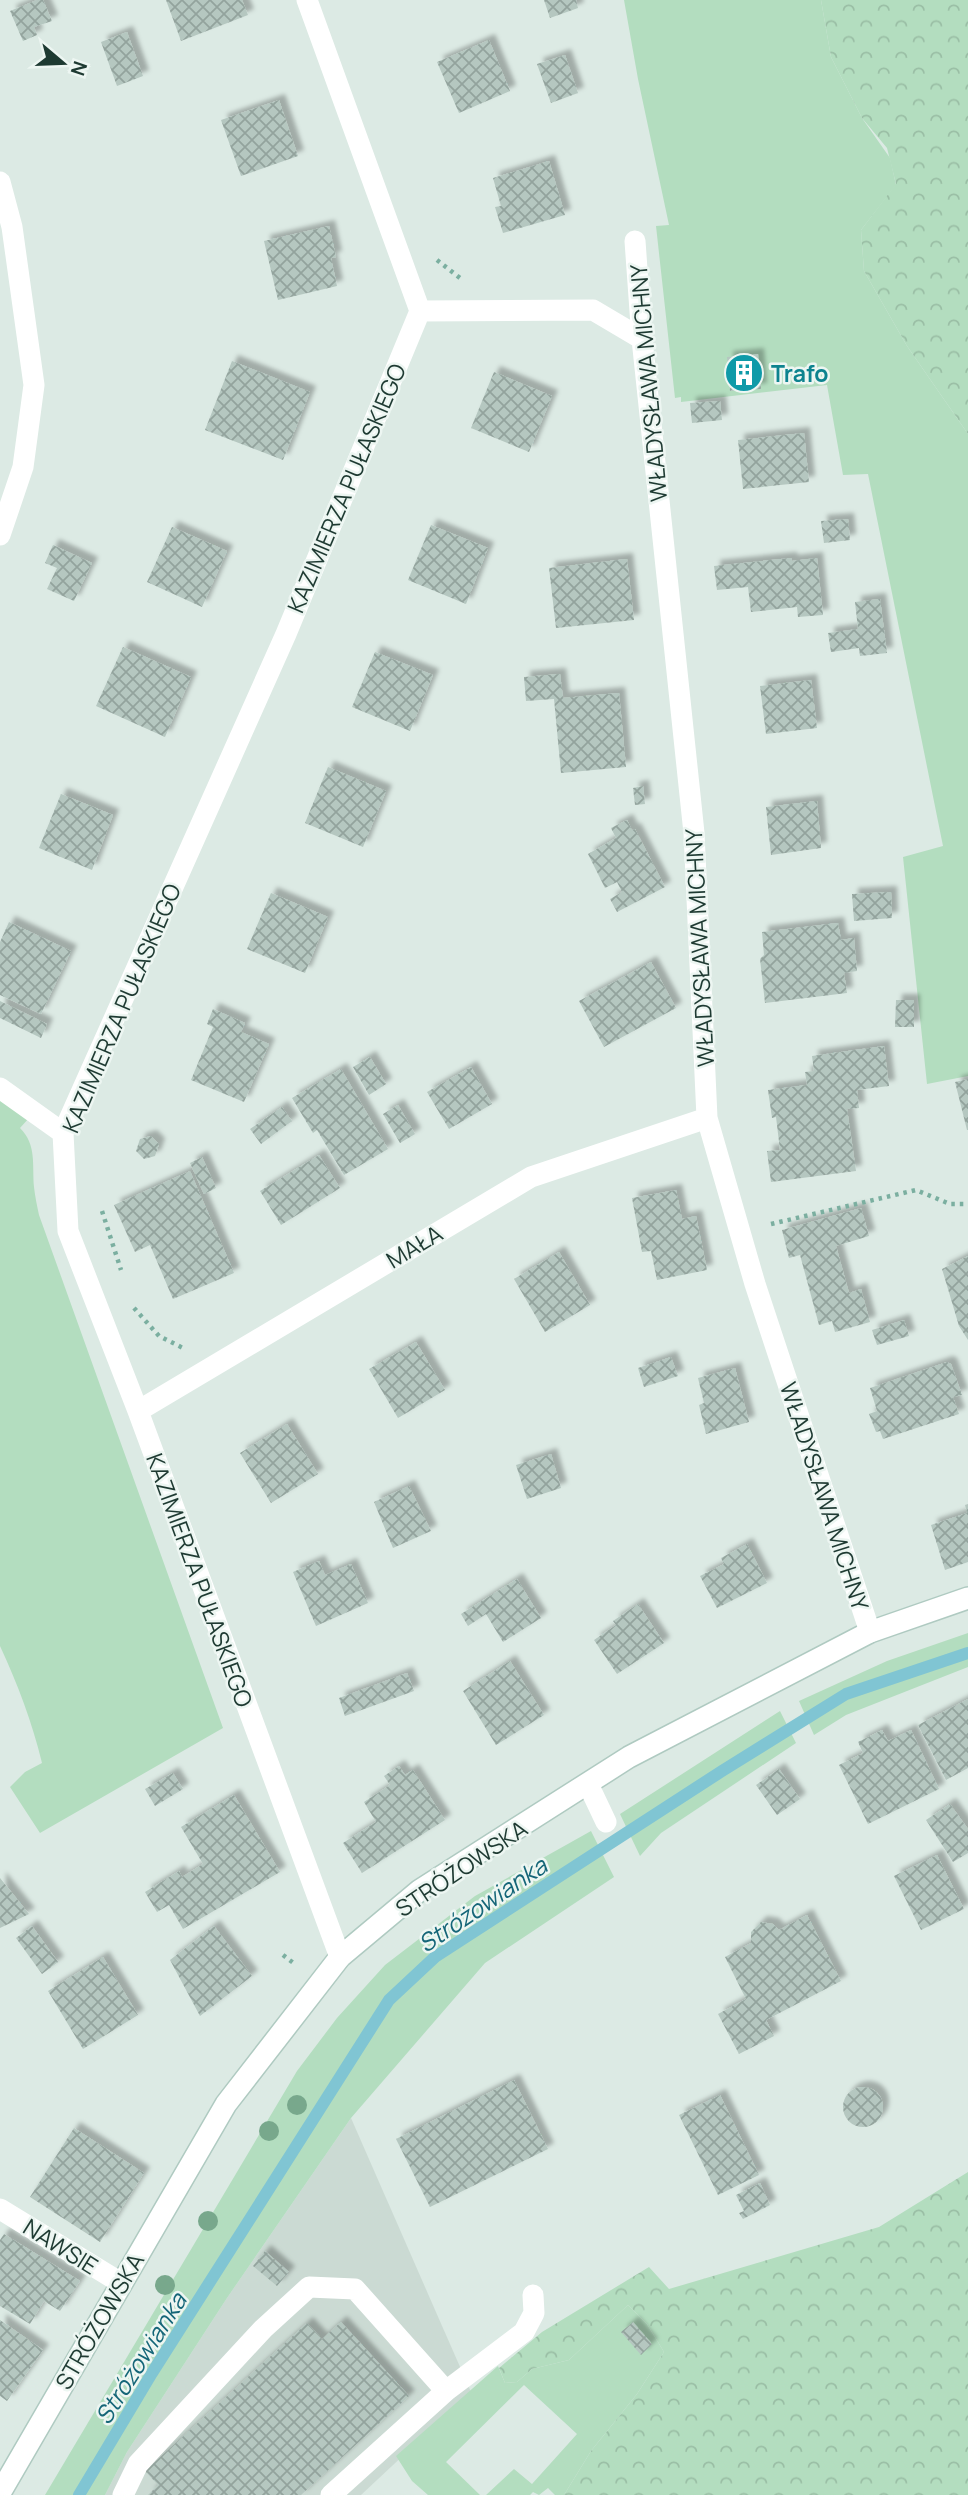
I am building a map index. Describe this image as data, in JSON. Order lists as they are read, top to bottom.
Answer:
{
  "streets": {
    "street": [
      "WŁADYSŁAWA MICHNY",
      "KAZIMIERZA PUŁASKIEGO",
      "MAŁA",
      "STRÓŻOWSKA",
      "NAWSIE"
    ]
  },
  "crossings": [
    ["WŁADYSŁAWA MICHNY", "MAŁA"],
    ["WŁADYSŁAWA MICHNY", "STRÓŻOWSKA"],
    ["KAZIMIERZA PUŁASKIEGO", "MAŁA"],
    ["KAZIMIERZA PUŁASKIEGO", "STRÓŻOWSKA"],
    ["STRÓŻOWSKA", "NAWSIE"]
  ],
  "water": ["Stróżowianka"],
  "places": {
    "building": ["Trafo"]
  },
  "north": "right"
}
